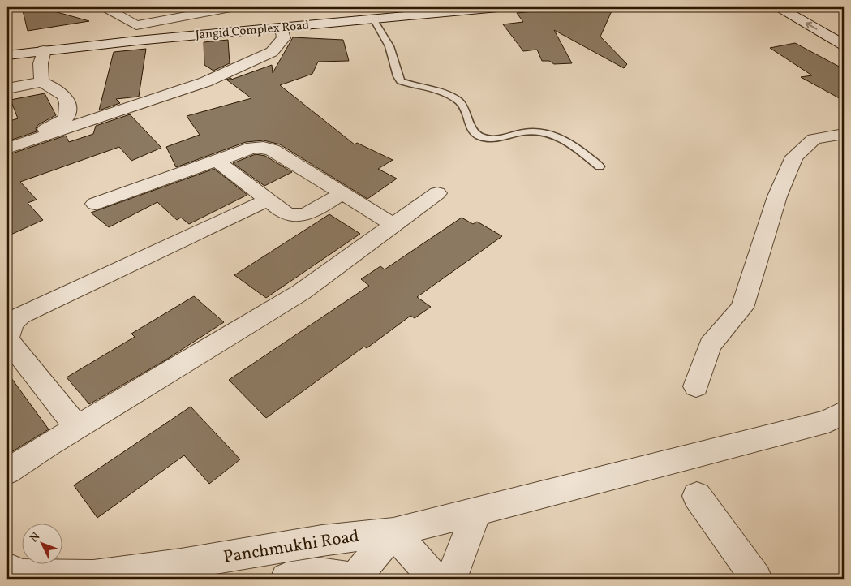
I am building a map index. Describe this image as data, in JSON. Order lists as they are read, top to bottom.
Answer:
{
  "streets": {
    "street": ["Jangid Complex Road", "Panchmukhi Road"]
  },
  "north": "top left"
}
